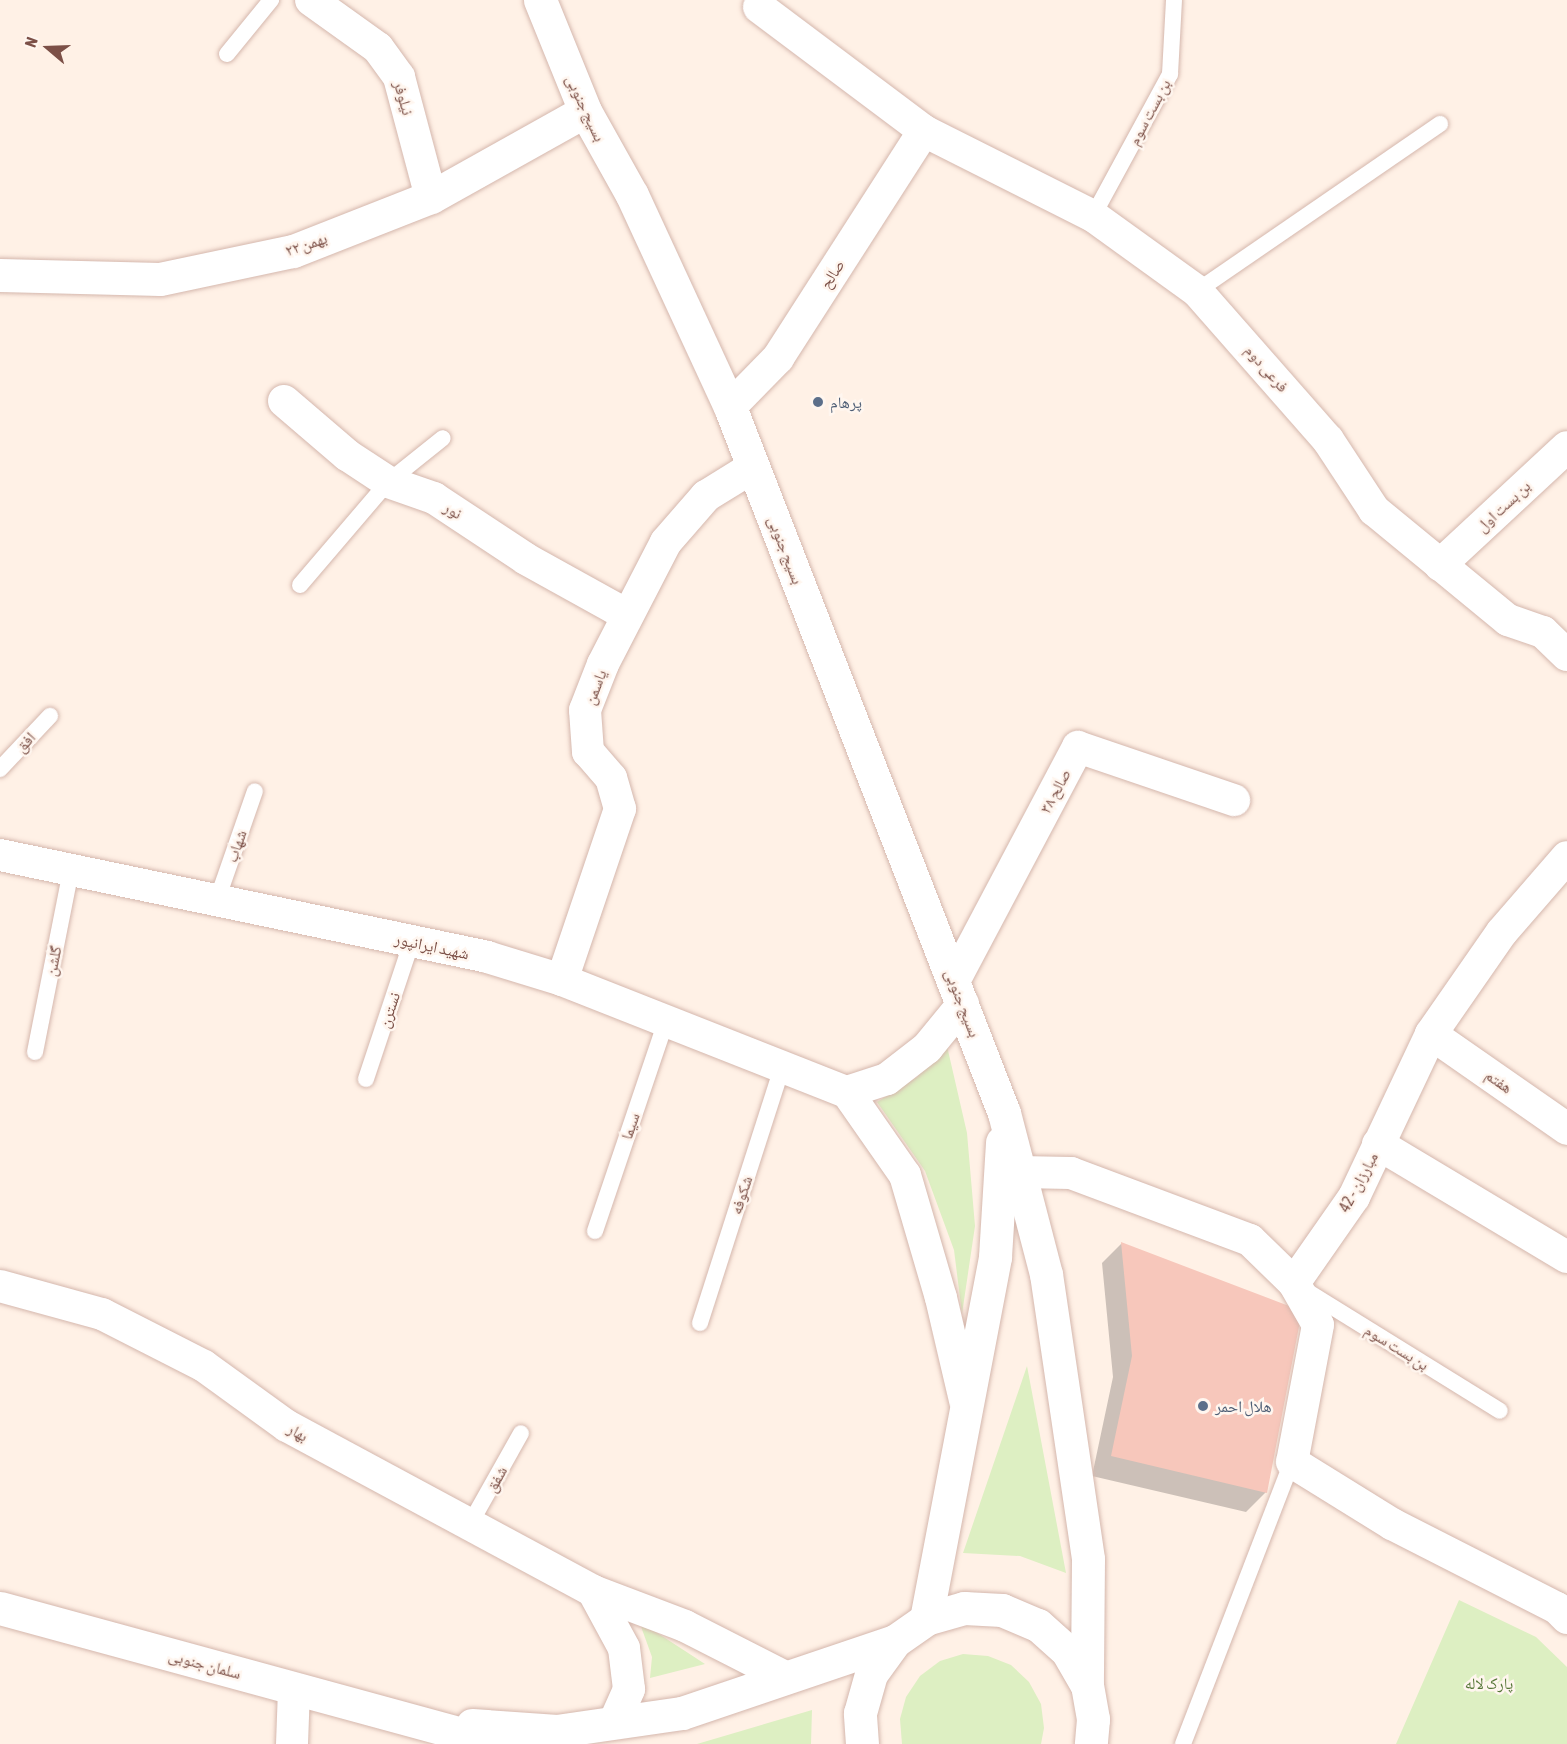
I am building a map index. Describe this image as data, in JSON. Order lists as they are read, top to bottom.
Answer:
{
  "streets": {
    "main road": ["بسیج جنوبی", "۲۲ بهمن", "سلمان جنوبی"],
    "street": [
      "نیلوفر",
      "صالح",
      "فرعی دوم",
      "بن بست اول",
      "نور",
      "یاسمن",
      "صالح ۳۸",
      "شهید ایرانپور",
      "هفتم",
      "مبارزان - 42",
      "بهار"
    ],
    "lane": [
      "بن بست سوم",
      "افق",
      "شهاب",
      "گلشن",
      "نسترن",
      "سیما",
      "شکوفه",
      "شفق"
    ]
  },
  "crossings": [
    ["نیلوفر", "۲۲ بهمن"],
    ["بسیج جنوبی", "۲۲ بهمن"],
    ["بسیج جنوبی", "صالح"],
    ["بسیج جنوبی", "یاسمن"],
    ["بسیج جنوبی", "صالح ۳۸"],
    ["بن بست سوم", "فرعی دوم"],
    ["بن بست سوم", "مبارزان - 42"],
    ["صالح", "فرعی دوم"],
    ["فرعی دوم", "بن بست اول"],
    ["نور", "یاسمن"],
    ["یاسمن", "شهید ایرانپور"],
    ["شهاب", "شهید ایرانپور"],
    ["شهید ایرانپور", "گلشن"],
    ["شهید ایرانپور", "نسترن"],
    ["شهید ایرانپور", "سیما"],
    ["شهید ایرانپور", "شکوفه"],
    ["هفتم", "مبارزان - 42"],
    ["بهار", "شفق"]
  ],
  "parks": ["پارک لاله"],
  "places": ["پرهام", "هلال احمر"],
  "north": "left"
}
